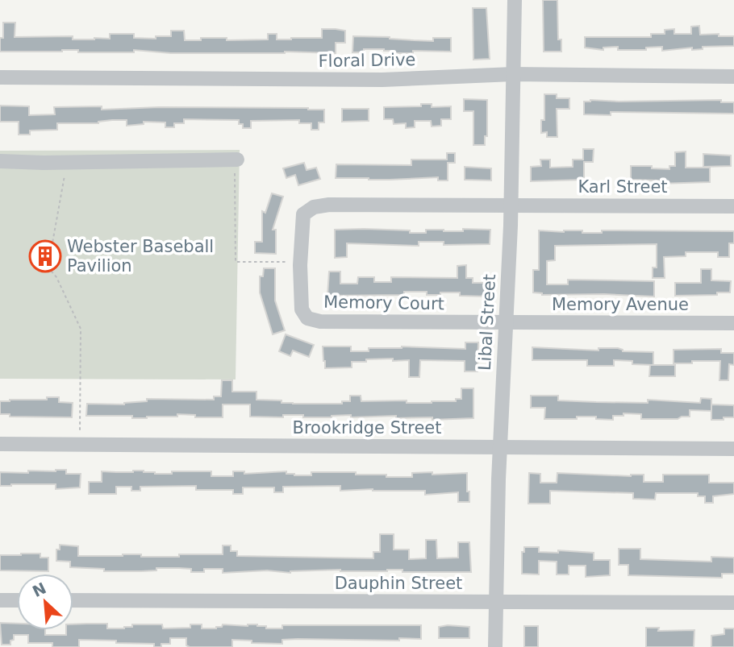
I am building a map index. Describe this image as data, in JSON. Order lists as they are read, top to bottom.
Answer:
{
  "streets": {
    "street": [
      "Floral Drive",
      "Karl Street",
      "Memory Court",
      "Memory Avenue",
      "Libal Street",
      "Brookridge Street",
      "Dauphin Street"
    ]
  },
  "crossings": [
    ["Floral Drive", "Libal Street"],
    ["Karl Street", "Memory Court"],
    ["Karl Street", "Libal Street"],
    ["Memory Court", "Memory Avenue"],
    ["Memory Court", "Libal Street"],
    ["Memory Avenue", "Libal Street"],
    ["Libal Street", "Brookridge Street"],
    ["Libal Street", "Dauphin Street"]
  ],
  "places": {
    "building": ["Webster Baseball Pavilion"]
  },
  "north": "top left"
}
